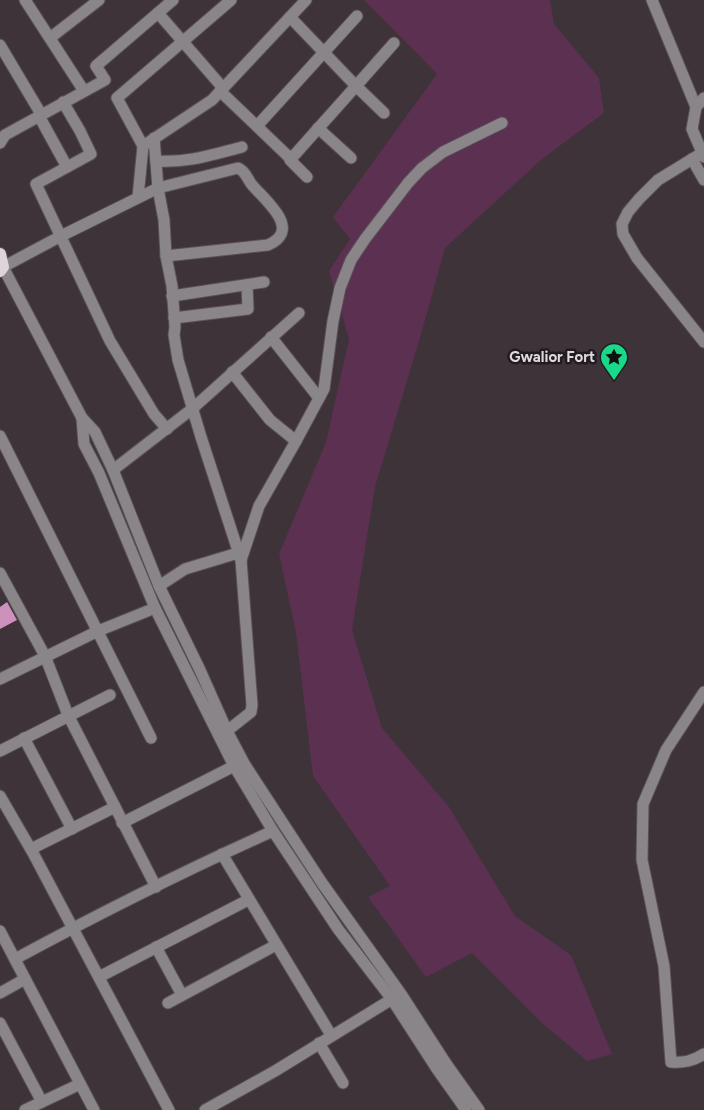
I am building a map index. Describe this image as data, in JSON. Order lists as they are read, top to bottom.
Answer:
{
  "places": {
    "place": ["Gwalior Fort"]
  }
}
